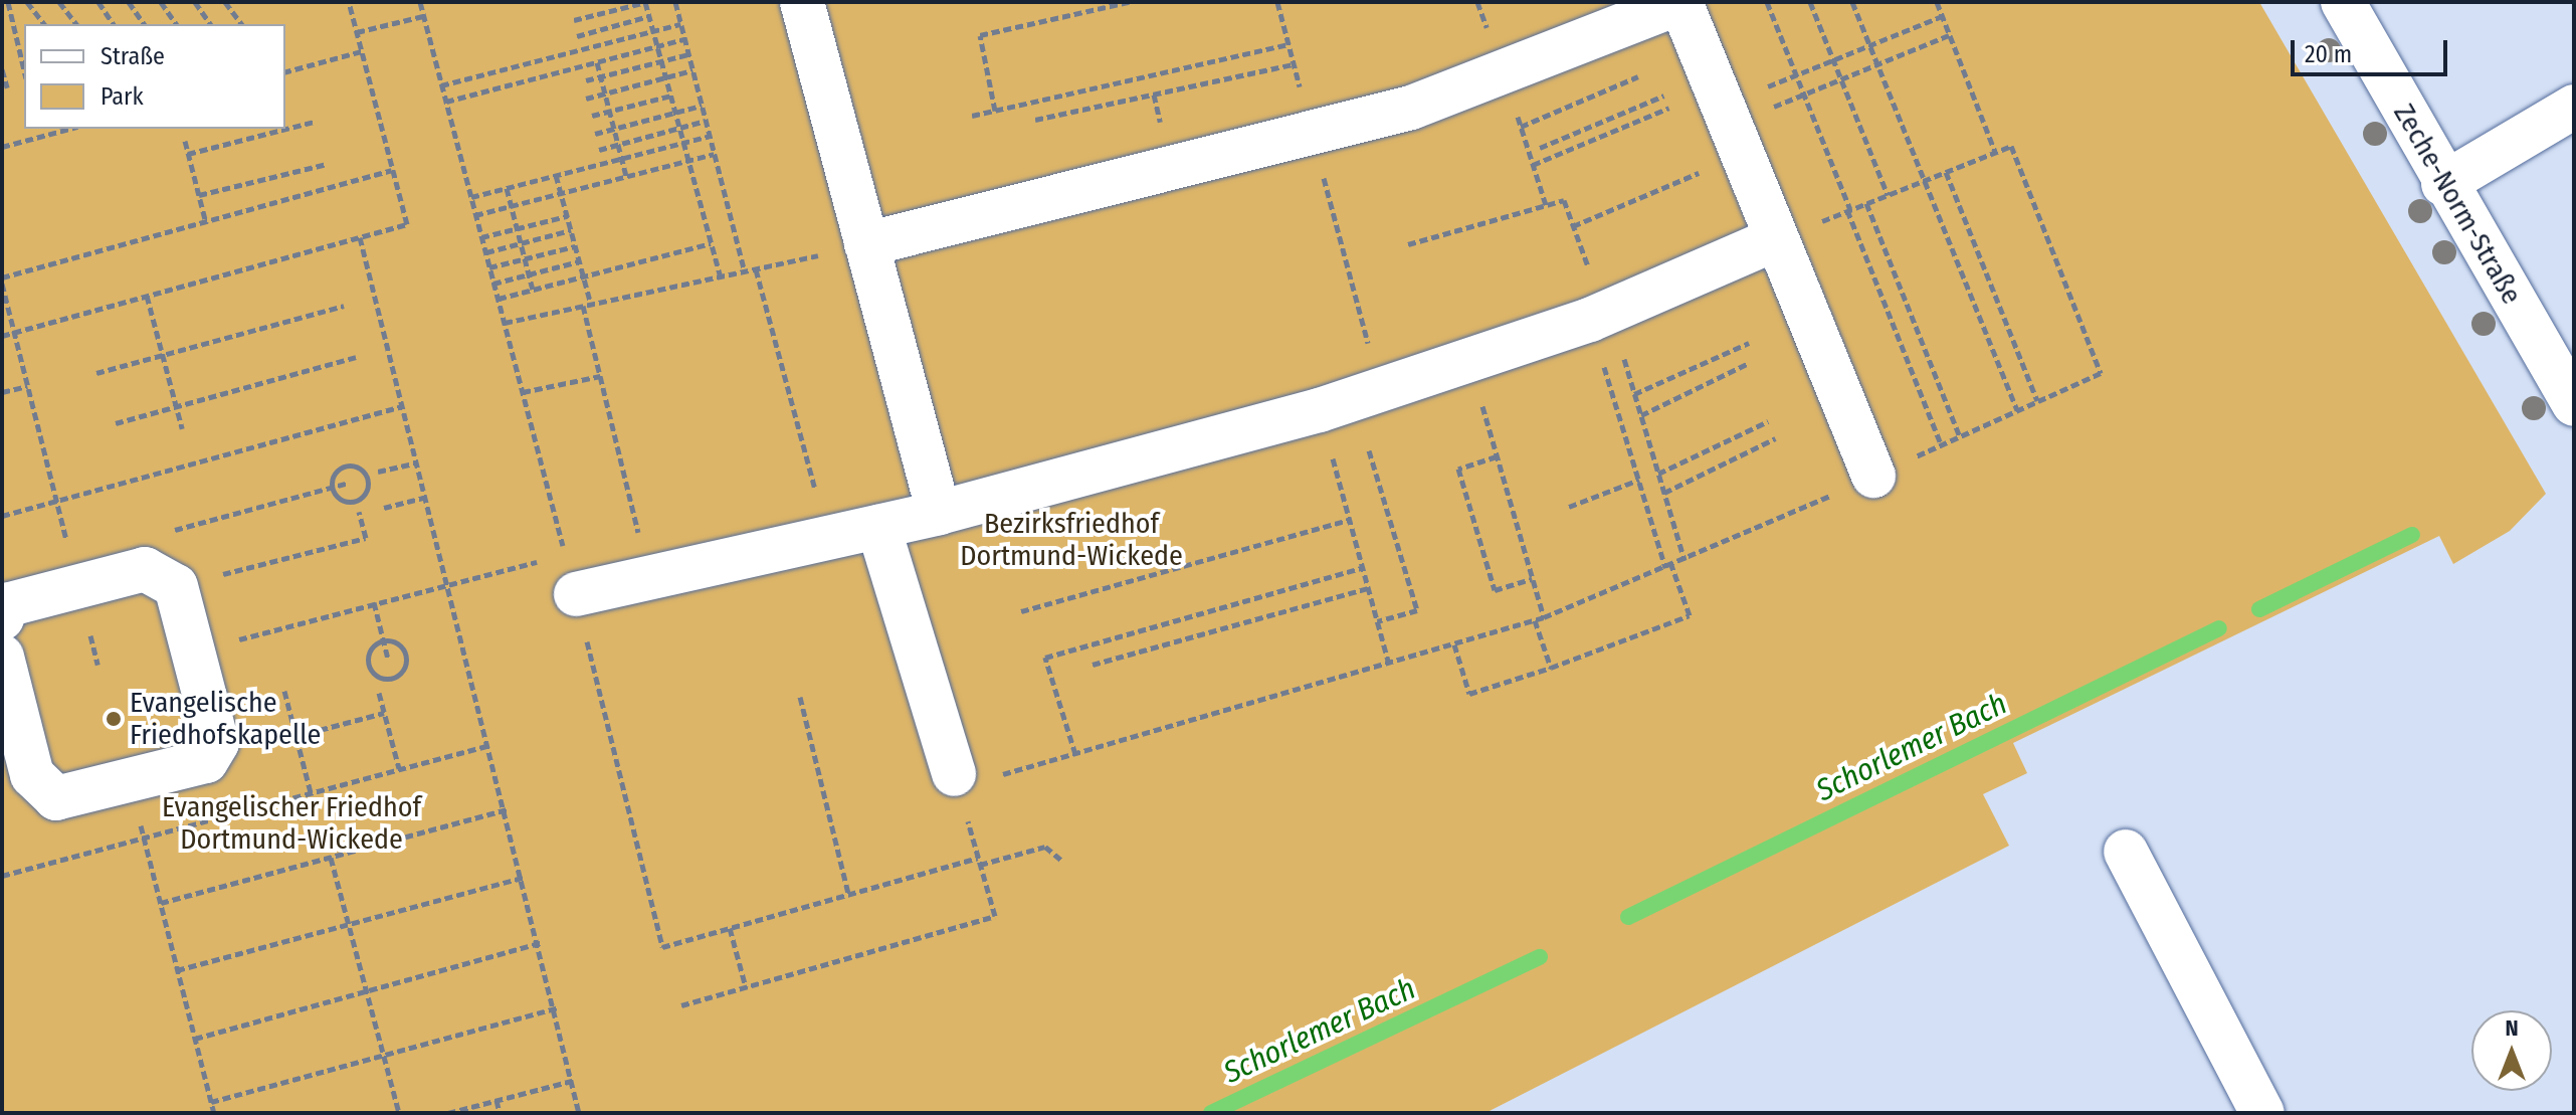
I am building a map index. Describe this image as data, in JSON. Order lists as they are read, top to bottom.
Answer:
{
  "streets": {
    "main road": ["Zeche-Norm-Straße"]
  },
  "water": ["Schorlemer Bach"],
  "parks": ["Bezirksfriedhof Dortmund-Wickede", "Evangelischer Friedhof Dortmund-Wickede"],
  "places": ["Evangelische Friedhofskapelle"],
  "legend": ["Straße", "Park"],
  "scale_bar": "20 m",
  "north": "top"
}
